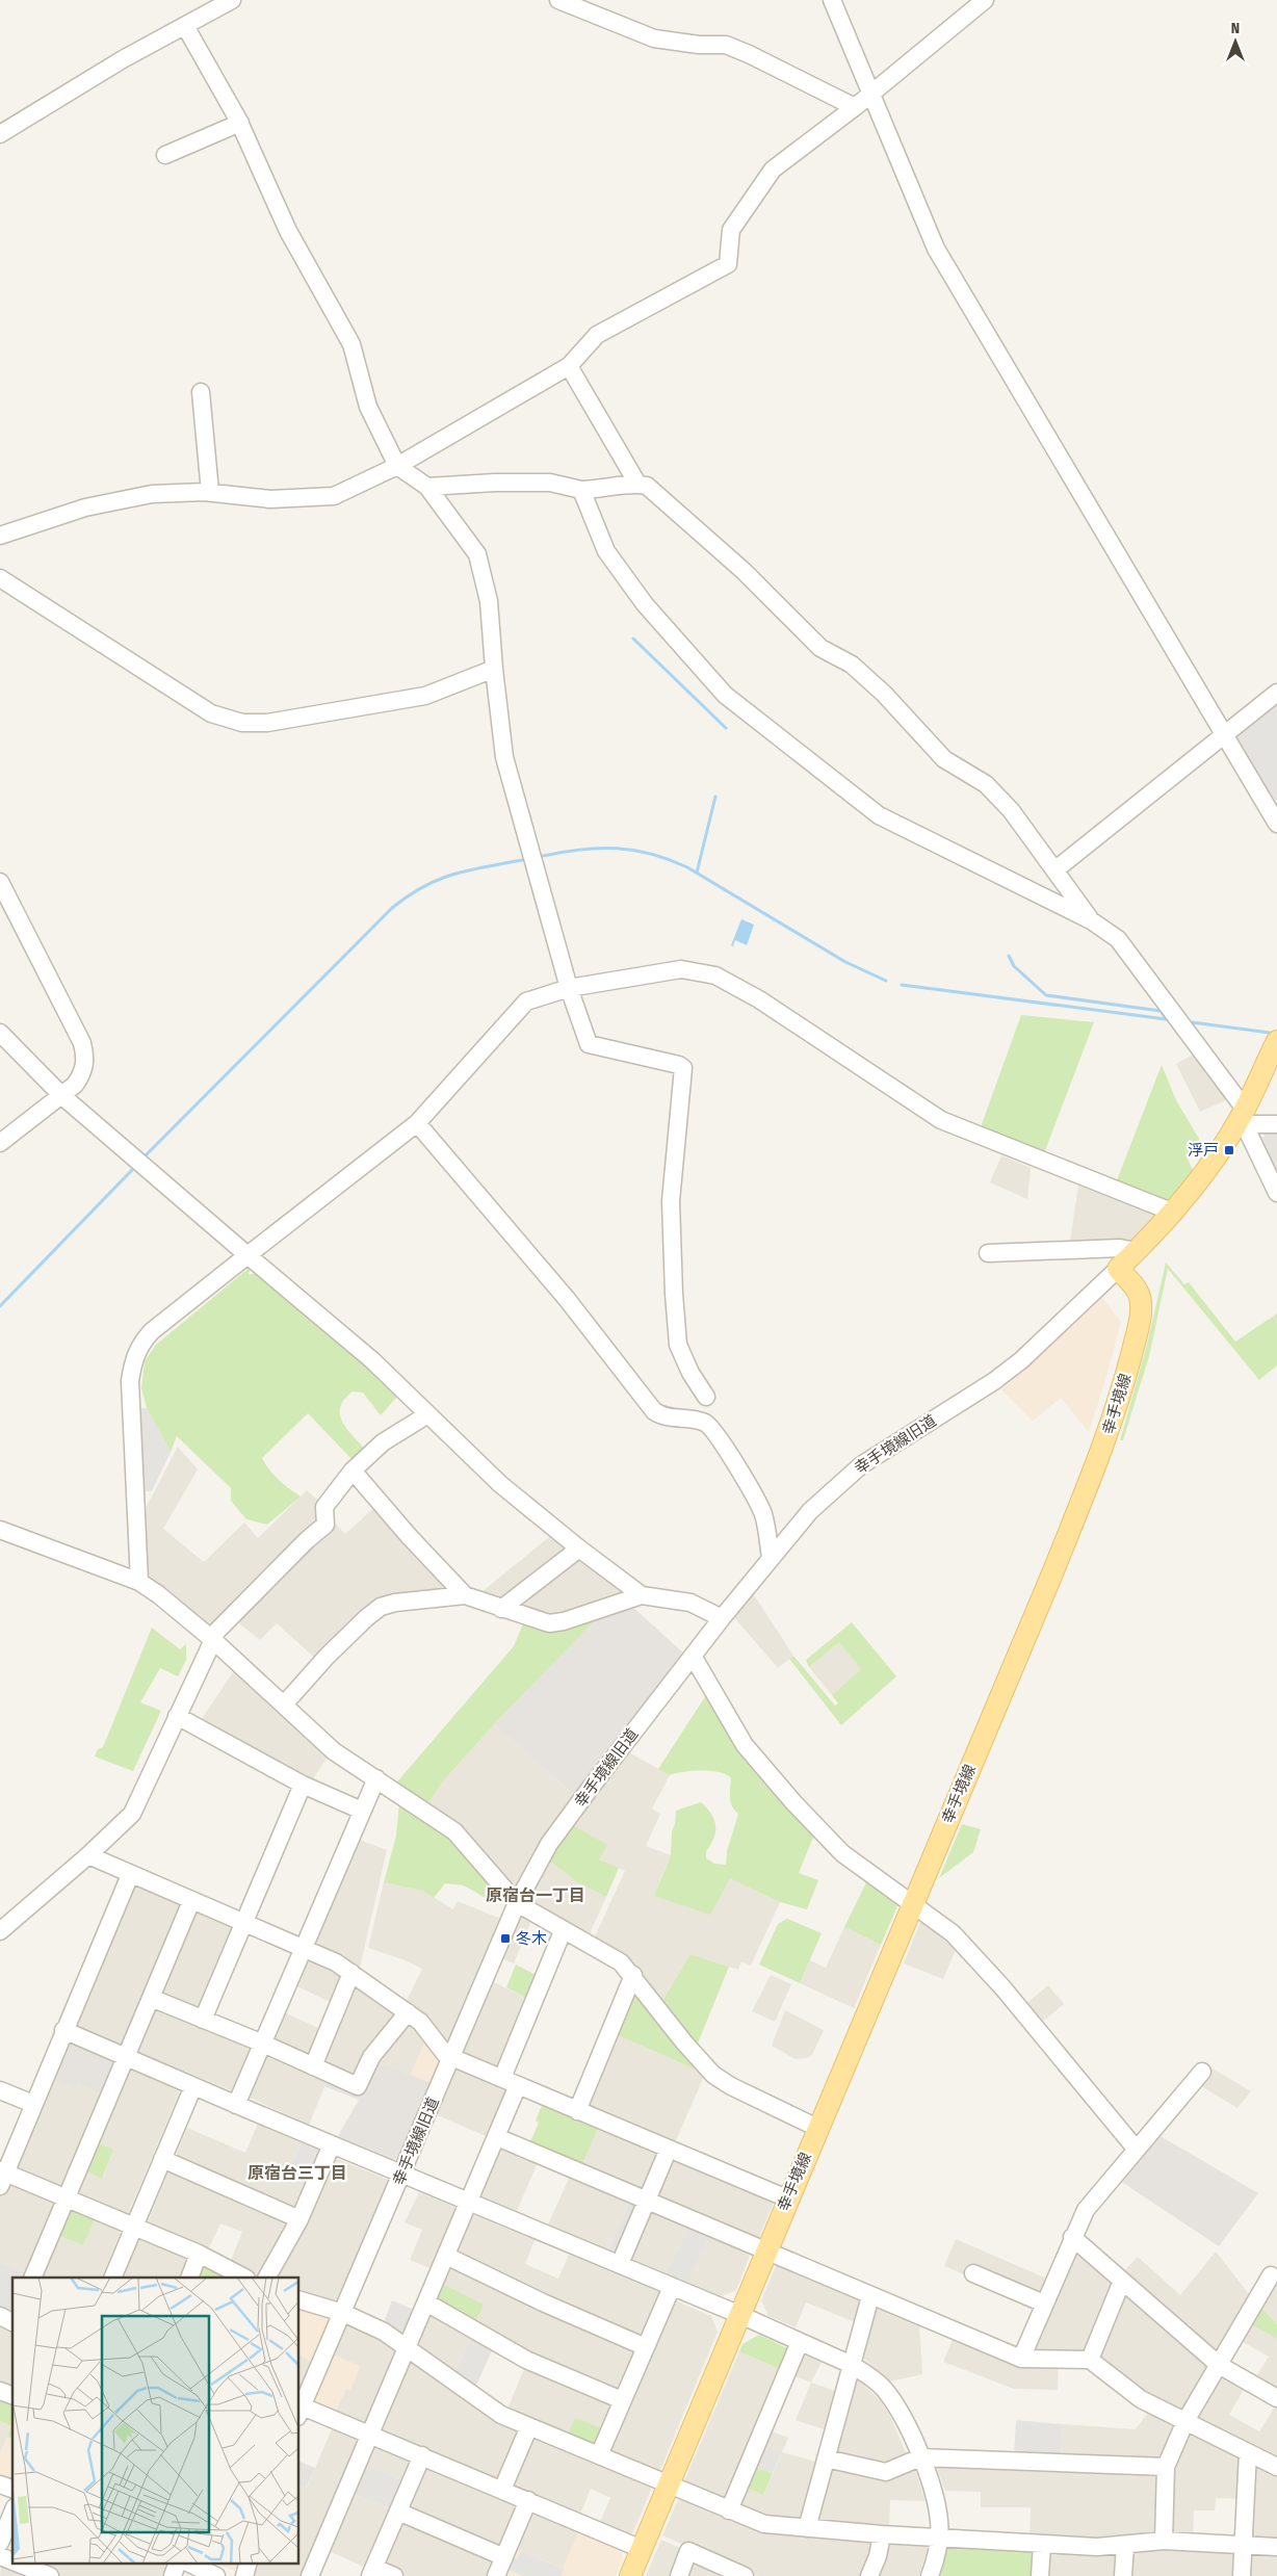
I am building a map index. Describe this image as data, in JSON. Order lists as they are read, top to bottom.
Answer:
{
  "streets": {
    "main road": ["幸手境線"],
    "street": ["幸手境線旧道"]
  },
  "crossings": [
    ["幸手境線", "幸手境線旧道"]
  ],
  "districts": ["原宿台一丁目", "原宿台三丁目"],
  "places": {
    "transit": ["浮戸", "冬木"]
  },
  "north": "top"
}
